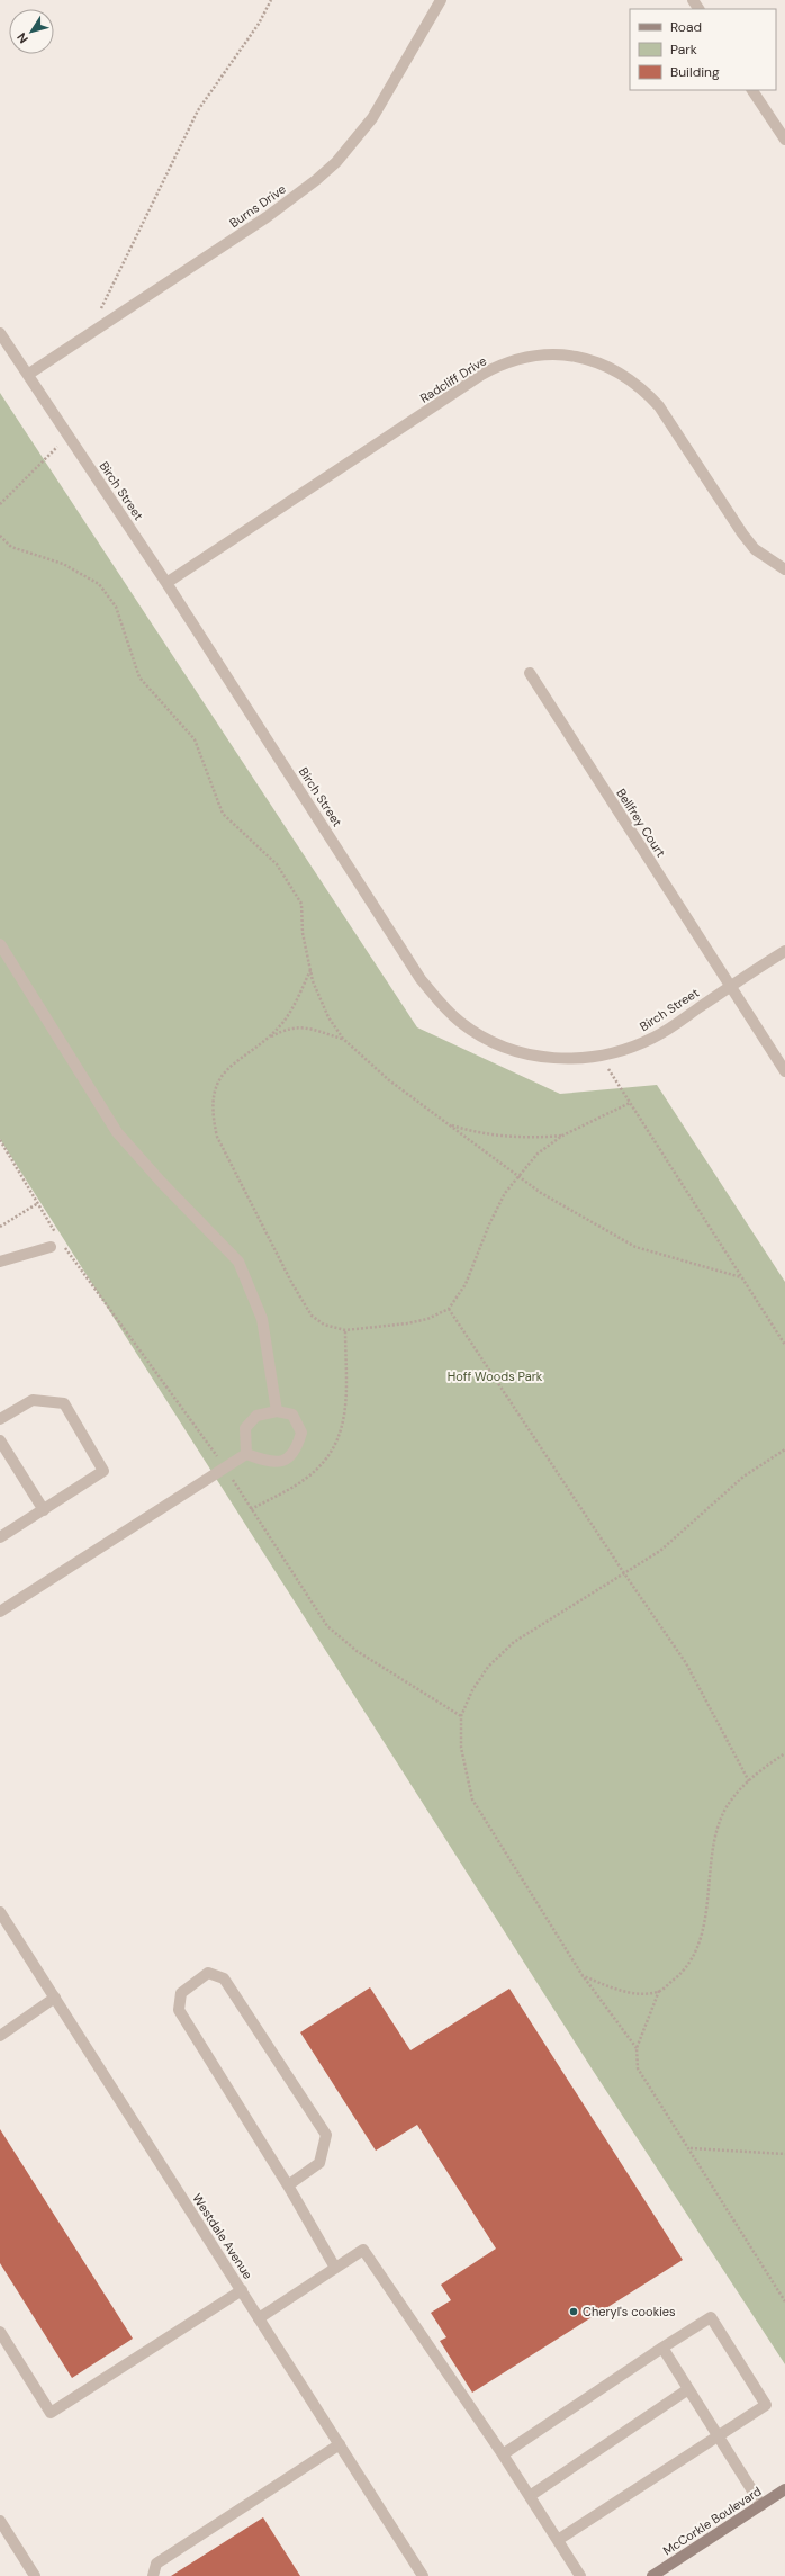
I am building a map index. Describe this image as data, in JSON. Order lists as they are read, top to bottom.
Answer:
{
  "streets": {
    "street": [
      "Burns Drive",
      "Radcliff Drive",
      "Birch Street",
      "Bellfrey Court",
      "Westdale Avenue",
      "McCorkle Boulevard"
    ]
  },
  "crossings": [
    ["Burns Drive", "Birch Street"],
    ["Radcliff Drive", "Birch Street"],
    ["Birch Street", "Bellfrey Court"]
  ],
  "parks": ["Hoff Woods Park"],
  "places": ["Cheryl's cookies"],
  "legend": ["Road", "Park", "Building"],
  "north": "bottom left"
}
